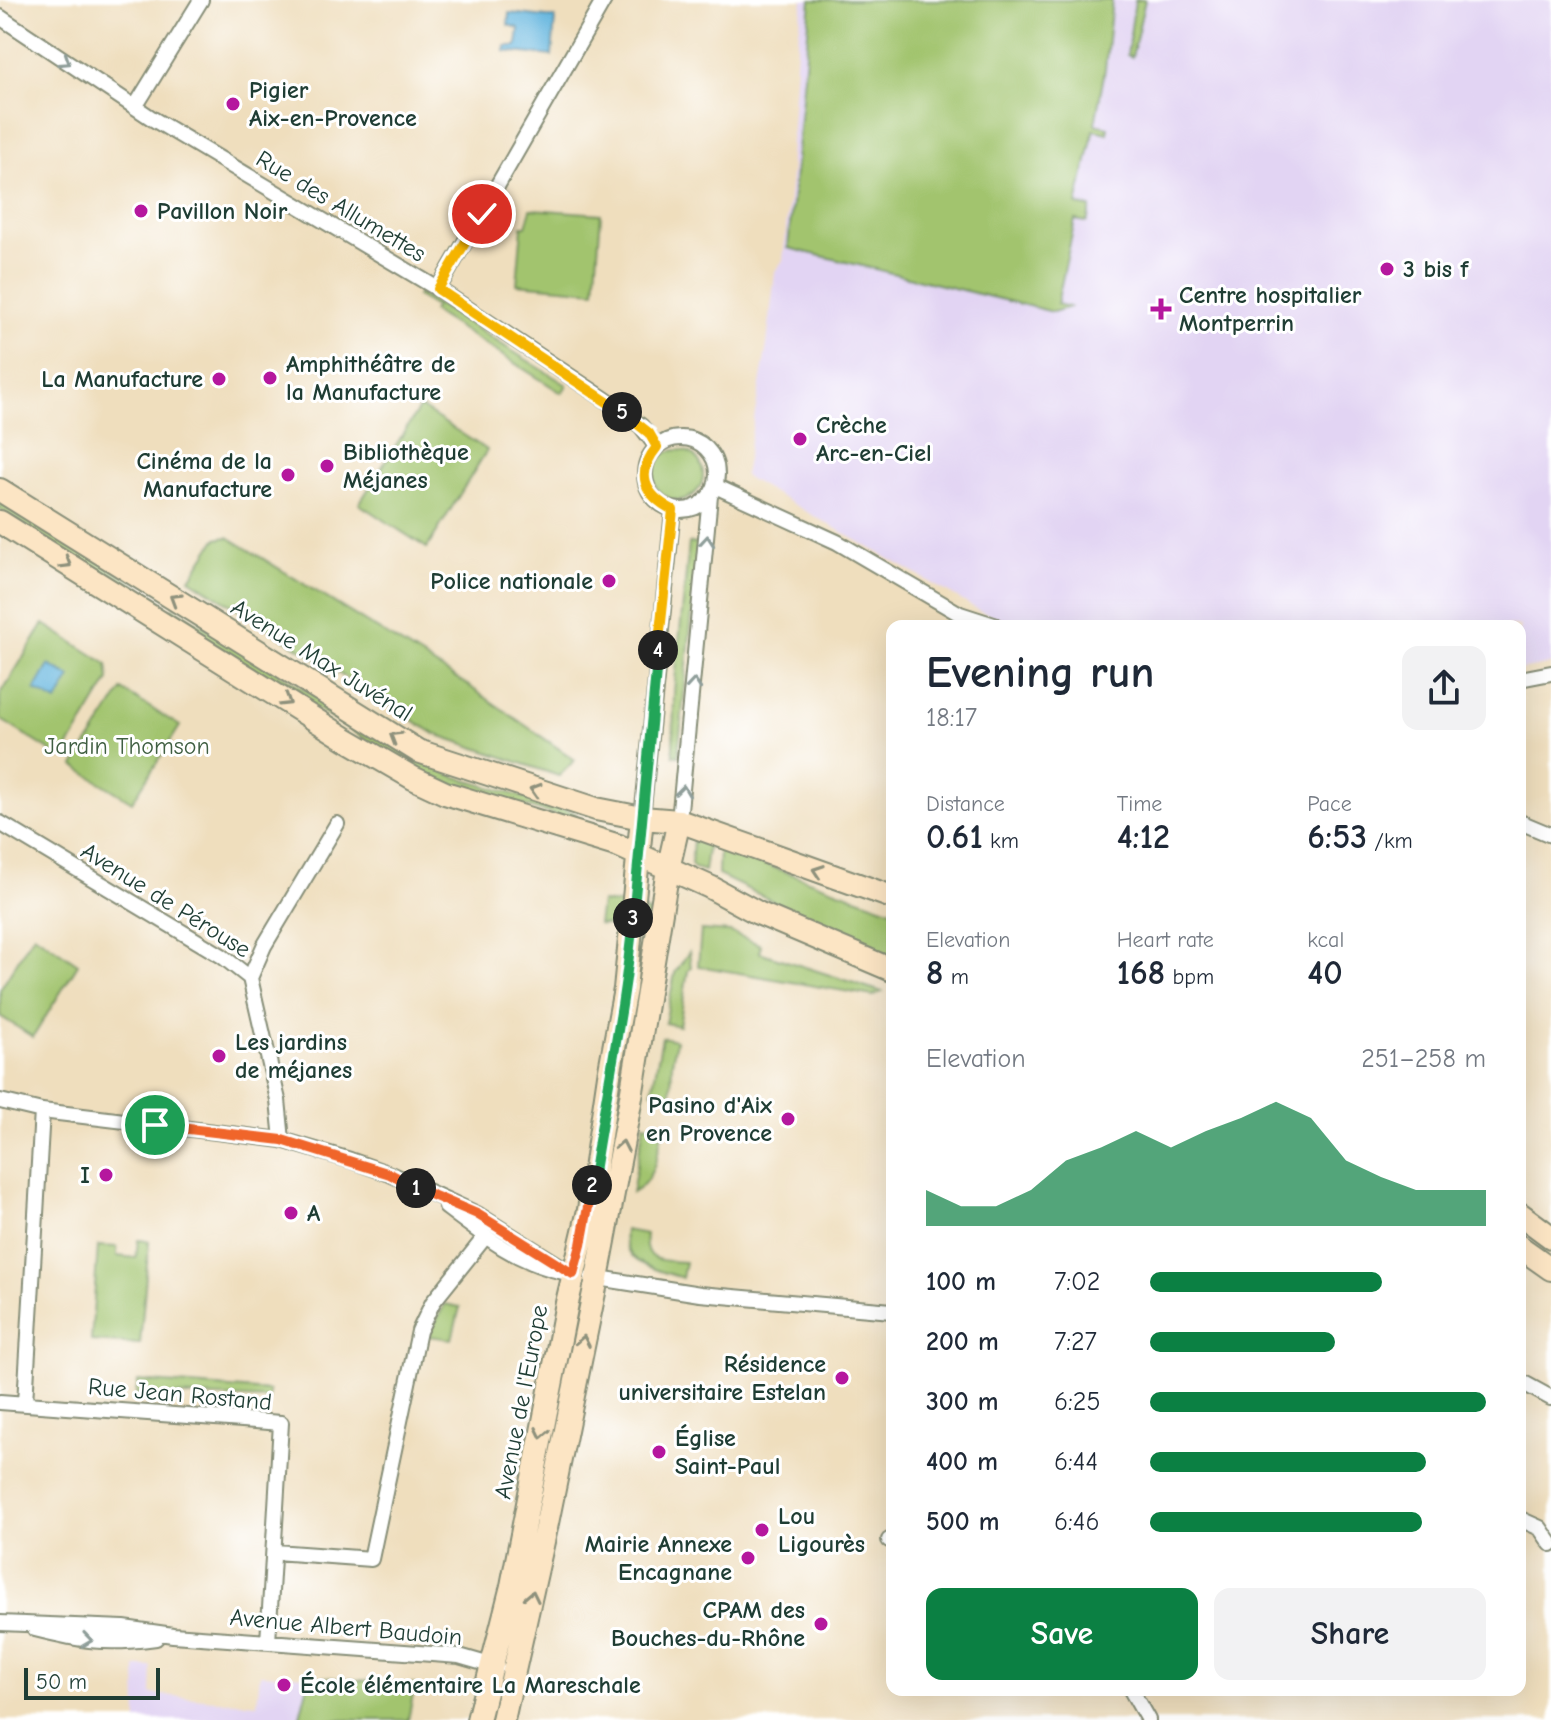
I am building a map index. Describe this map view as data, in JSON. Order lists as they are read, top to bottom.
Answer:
{
  "streets": {
    "main road": ["Avenue Max Juvénal", "Avenue de l'Europe"],
    "street": [
      "Rue des Allumettes",
      "Avenue de Pérouse",
      "Rue Jean Rostand",
      "Avenue Albert Baudoin"
    ]
  },
  "crossings": [
    ["Avenue Max Juvénal", "Avenue de l'Europe"],
    ["Rue Jean Rostand", "Avenue Albert Baudoin"],
    ["Avenue de l'Europe", "Avenue Albert Baudoin"]
  ],
  "parks": ["Jardin Thomson"],
  "places": {
    "other": [
      "Pigier Aix-en-Provence",
      "Pavillon Noir",
      "3 bis f",
      "Amphithéâtre de la Manufacture",
      "La Manufacture",
      "Crèche Arc-en-Ciel",
      "Bibliothèque Méjanes",
      "Cinéma de la Manufacture",
      "Police nationale",
      "Les jardins de méjanes",
      "Pasino d'Aix en Provence",
      "I",
      "A",
      "Résidence universitaire Estelan",
      "Église Saint-Paul",
      "Lou Ligourès",
      "Mairie Annexe Encagnane",
      "CPAM des Bouches-du-Rhône",
      "École élémentaire La Mareschale"
    ],
    "health": ["Centre hospitalier Montperrin"]
  },
  "scale_bar": "50 m",
  "page": {
    "pins": [
      "5",
      "4",
      "3",
      "2",
      "1"
    ],
    "heading": ["Evening run", "18:17"],
    "stats": [
      ["Distance", "0.61 km"],
      ["Time", "4:12"],
      ["Pace", "6:53 /km"],
      ["Elevation", "8 m"],
      ["Heart rate", "168 bpm"],
      ["kcal", "40"]
    ],
    "chart": ["Elevation", "251–258 m"],
    "list": [
      {
        "name": "100 m",
        "note": "7:02"
      },
      {
        "name": "200 m",
        "note": "7:27"
      },
      {
        "name": "300 m",
        "note": "6:25"
      },
      {
        "name": "400 m",
        "note": "6:44"
      },
      {
        "name": "500 m",
        "note": "6:46"
      }
    ],
    "buttons": ["Save", "Share"],
    "scale": "50 m"
  }
}
